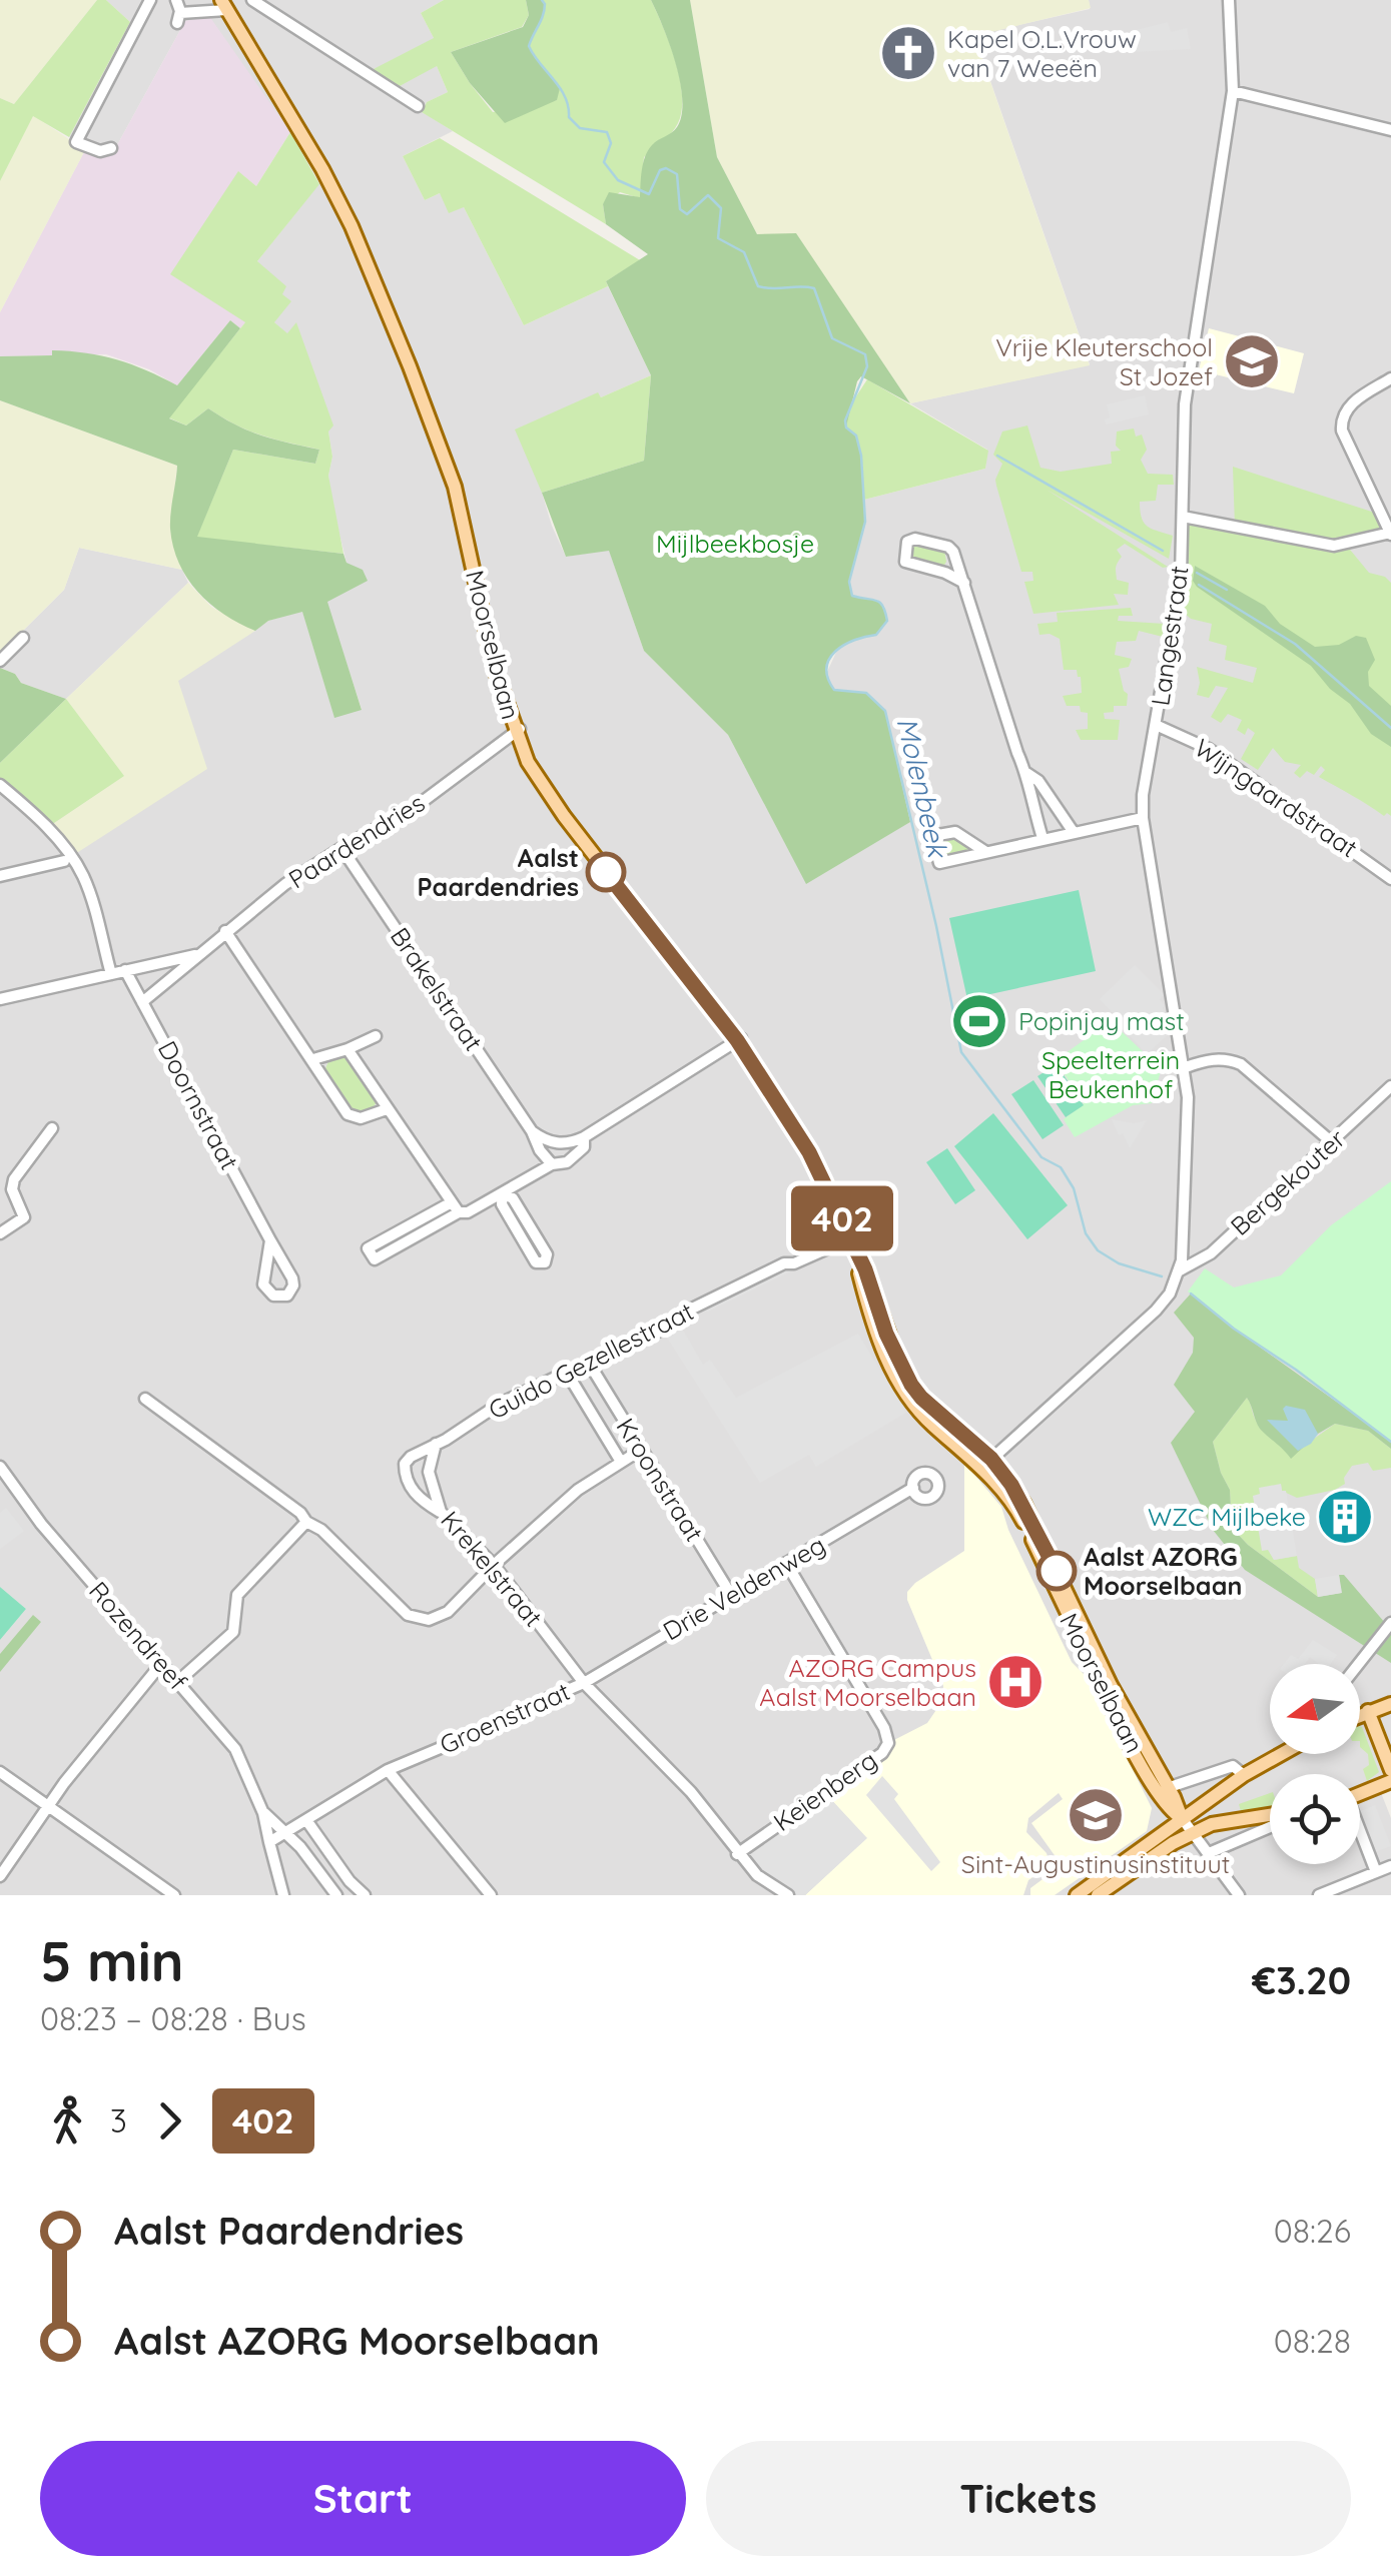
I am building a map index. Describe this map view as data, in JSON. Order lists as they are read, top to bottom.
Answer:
{
  "streets": {
    "main road": ["Moorselbaan"],
    "street": [
      "Langestraat",
      "Wijngaardstraat",
      "Paardendries",
      "Brakelstraat",
      "Doornstraat",
      "Bergekouter",
      "Guido Gezellestraat",
      "Kroonstraat",
      "Krekelstraat",
      "Drie Veldenweg",
      "Rozendreef",
      "Groenstraat",
      "Keienberg"
    ]
  },
  "crossings": [
    ["Langestraat", "Wijngaardstraat"],
    ["Langestraat", "Bergekouter"],
    ["Moorselbaan", "Paardendries"],
    ["Moorselbaan", "Guido Gezellestraat"],
    ["Paardendries", "Brakelstraat"],
    ["Paardendries", "Doornstraat"],
    ["Guido Gezellestraat", "Kroonstraat"],
    ["Guido Gezellestraat", "Krekelstraat"],
    ["Kroonstraat", "Drie Veldenweg"],
    ["Krekelstraat", "Drie Veldenweg"],
    ["Krekelstraat", "Groenstraat"],
    ["Drie Veldenweg", "Groenstraat"],
    ["Drie Veldenweg", "Keienberg"],
    ["Rozendreef", "Groenstraat"],
    ["Groenstraat", "Keienberg"]
  ],
  "water": ["Molenbeek"],
  "parks": ["Mijlbeekbosje", "Speelterrein Beukenhof"],
  "places": {
    "church": ["Kapel O.L.Vrouw van 7 Weeën"],
    "school or university": ["Vrije Kleuterschool St Jozef", "Sint-Augustinusinstituut"],
    "other": ["Aalst Paardendries", "Aalst AZORG Moorselbaan"],
    "sports": ["Popinjay mast"],
    "building": ["WZC Mijlbeke"],
    "hospital": ["AZORG Campus Aalst Moorselbaan"]
  },
  "lines": ["bus line 402"],
  "north": "left",
  "page": {
    "on_map": "402",
    "heading": ["5 min", "08:23 – 08:28 · Bus", "€3.20"],
    "legs": ["3", "402"],
    "list": [
      {
        "name": "Aalst Paardendries",
        "value": "08:26"
      },
      {
        "name": "Aalst AZORG Moorselbaan",
        "value": "08:28"
      }
    ],
    "buttons": ["Start", "Tickets"]
  }
}
